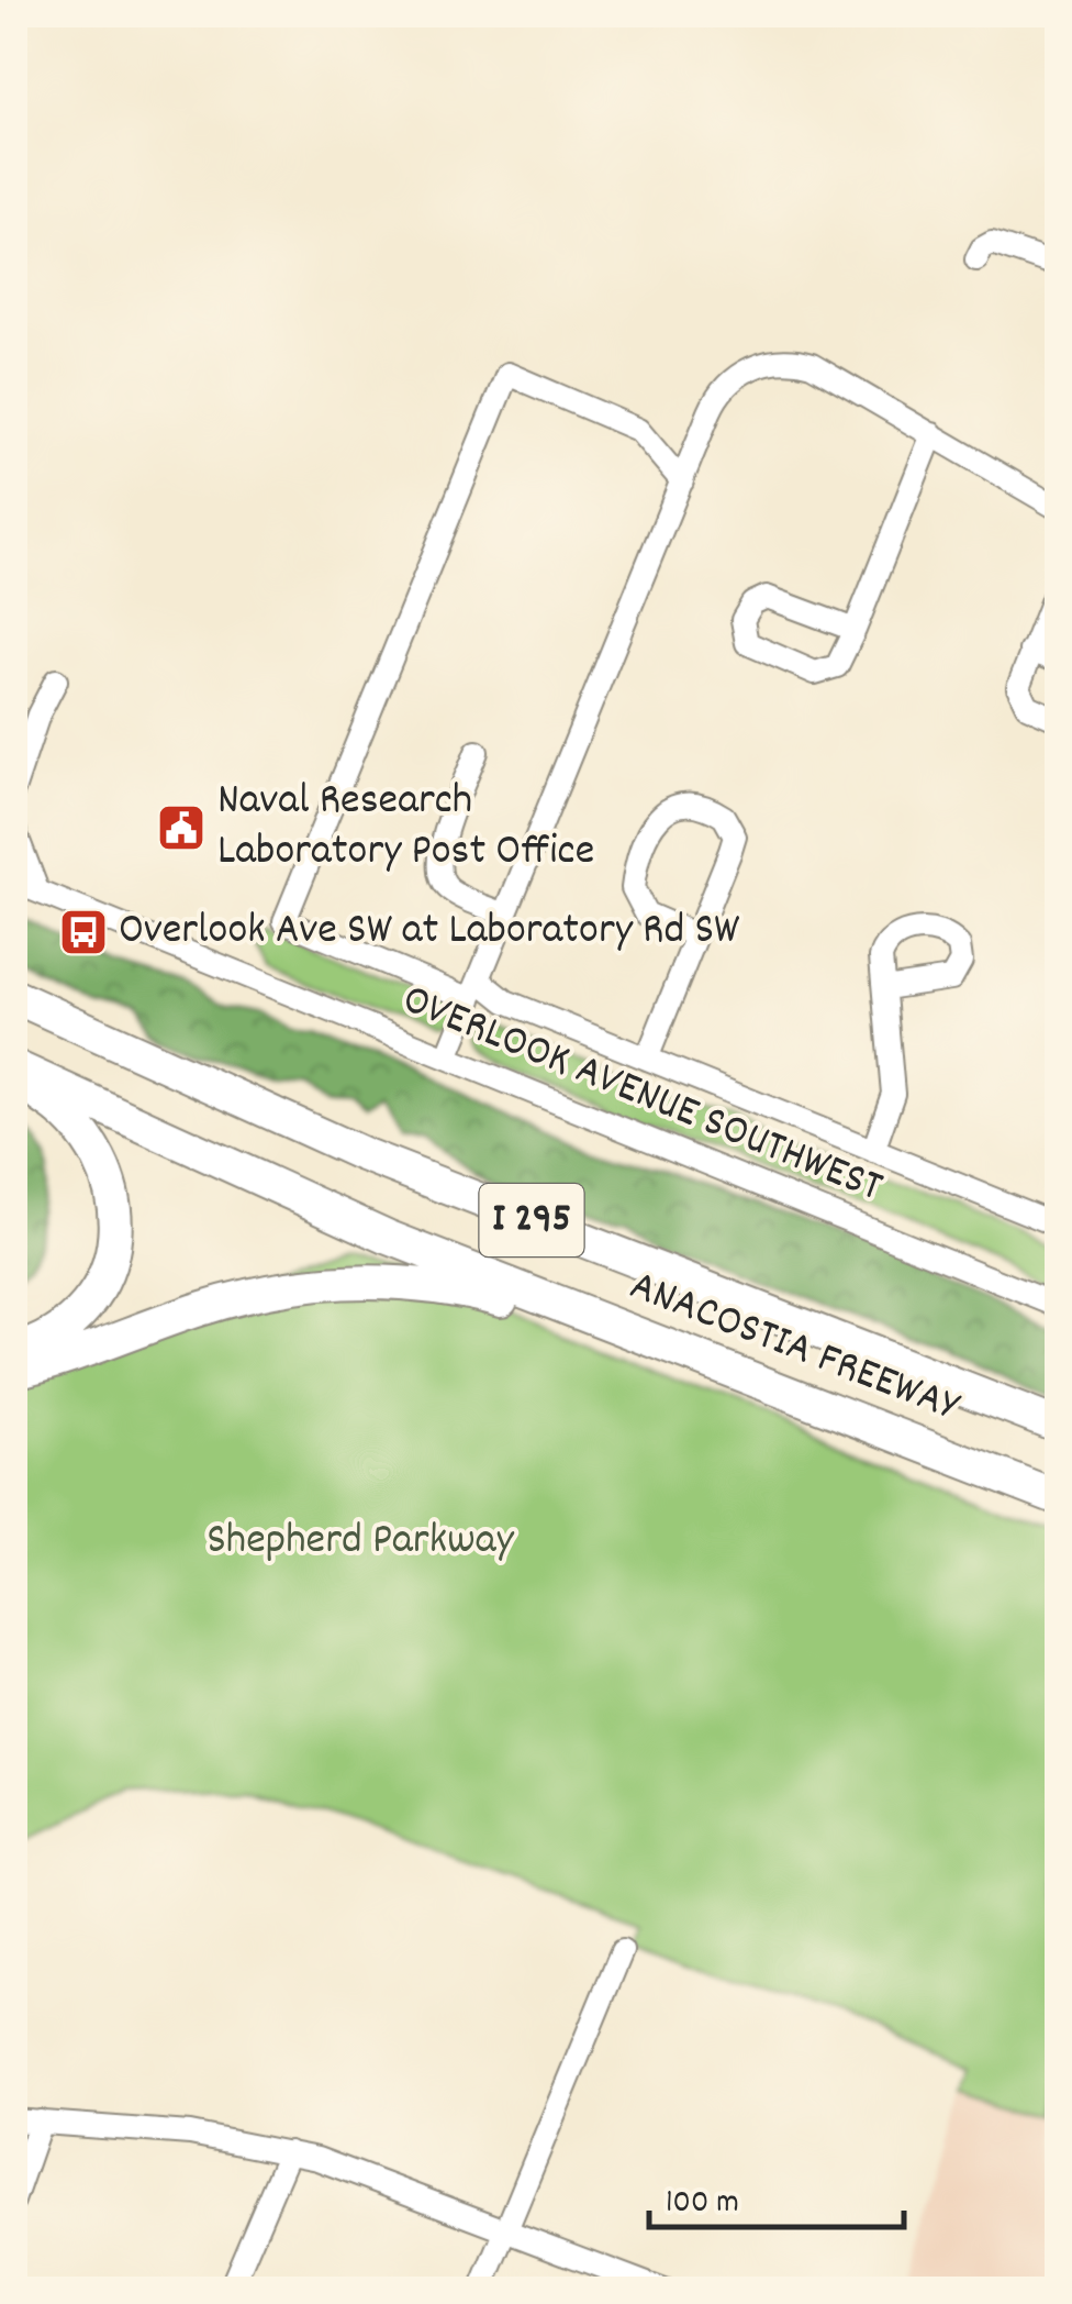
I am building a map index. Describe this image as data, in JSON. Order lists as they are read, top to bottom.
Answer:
{
  "streets": {
    "highway": ["I 295", "ANACOSTIA FREEWAY"],
    "street": ["OVERLOOK AVENUE SOUTHWEST"]
  },
  "parks": ["Shepherd Parkway"],
  "places": {
    "public building": ["Naval Research Laboratory Post Office"],
    "bus stop": ["Overlook Ave SW at Laboratory Rd SW"]
  },
  "scale_bar": "100 m"
}
